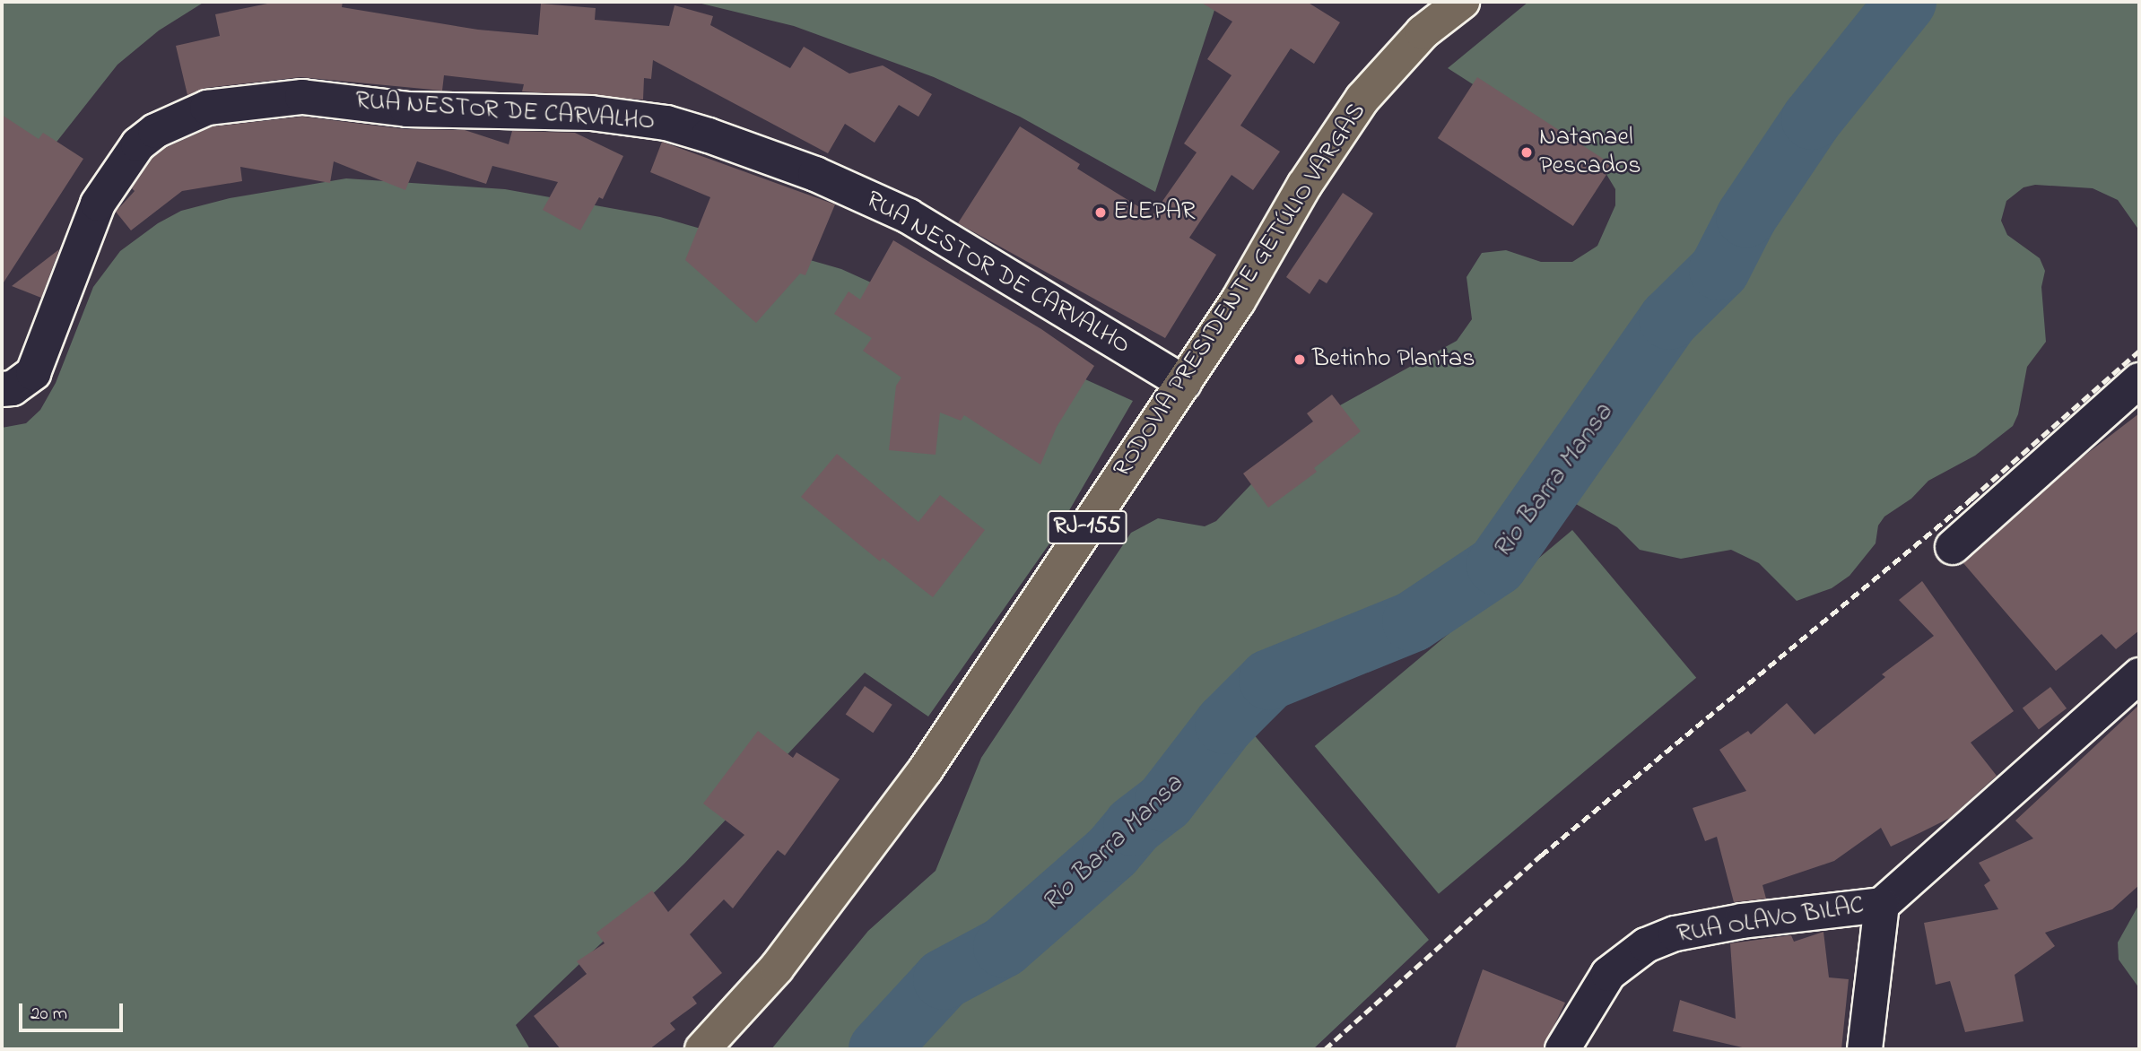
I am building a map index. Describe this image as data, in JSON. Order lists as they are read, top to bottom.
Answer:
{
  "streets": {
    "main road": ["RODOVIA PRESIDENTE GETÚLIO VARGAS", "RJ-155"],
    "street": ["RUA NESTOR DE CARVALHO", "RUA OLAVO BILAC"]
  },
  "crossings": [
    ["RUA NESTOR DE CARVALHO", "RODOVIA PRESIDENTE GETÚLIO VARGAS"]
  ],
  "water": ["Rio Barra Mansa"],
  "places": ["Natanael Pescados", "ELEPAR", "Betinho Plantas"],
  "scale_bar": "20 m"
}
